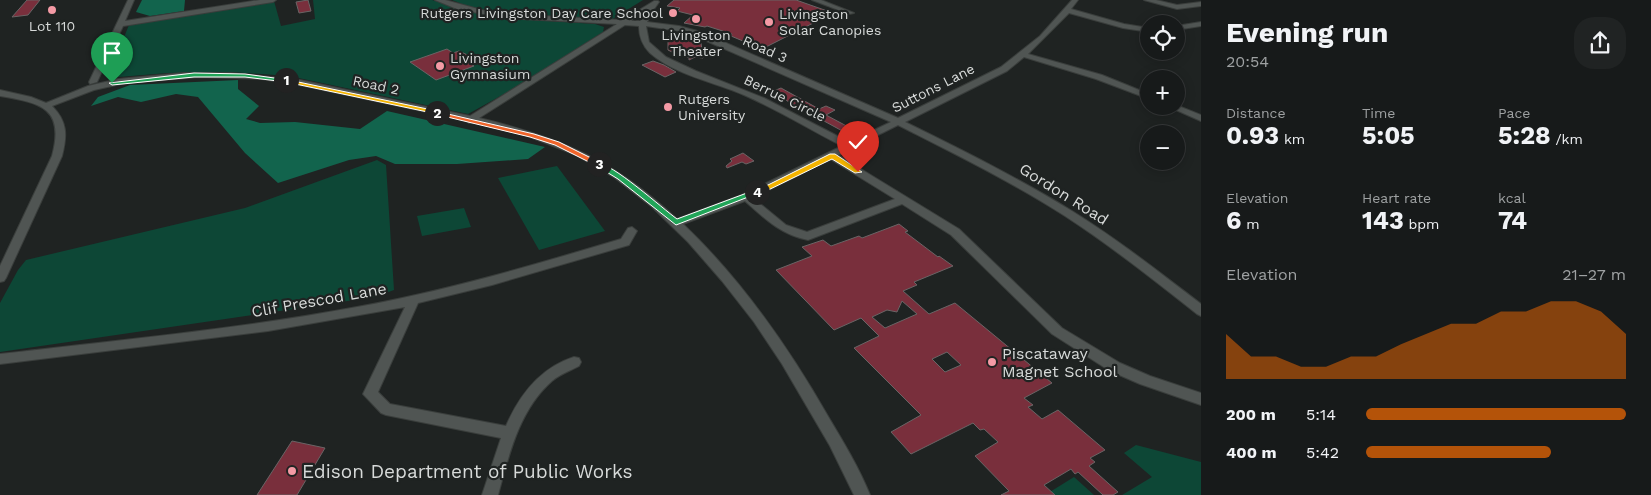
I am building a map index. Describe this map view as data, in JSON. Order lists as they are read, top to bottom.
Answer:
{
  "streets": {
    "street": [
      "Road 3",
      "Road 2",
      "Suttons Lane",
      "Berrue Circle",
      "Gordon Road",
      "Clif Prescod Lane"
    ]
  },
  "crossings": [
    ["Road 3", "Suttons Lane"],
    ["Road 3", "Berrue Circle"],
    ["Road 3", "Gordon Road"],
    ["Road 2", "Suttons Lane"],
    ["Suttons Lane", "Berrue Circle"],
    ["Suttons Lane", "Gordon Road"]
  ],
  "places": [
    "Lot 110",
    "Rutgers Livingston Day Care School",
    "Livingston Theater",
    "Livingston Solar Canopies",
    "Livingston Gymnasium",
    "Rutgers University",
    "Piscataway Magnet School",
    "Edison Department of Public Works"
  ],
  "page": {
    "heading": ["Evening run", "20:54"],
    "map_buttons": ["+", "−"],
    "pins": [
      "1",
      "2",
      "3",
      "4"
    ],
    "stats": [
      ["Distance", "0.93 km"],
      ["Time", "5:05"],
      ["Pace", "5:28 /km"],
      ["Elevation", "6 m"],
      ["Heart rate", "143 bpm"],
      ["kcal", "74"]
    ],
    "chart": ["Elevation", "21–27 m"],
    "list": [
      {
        "name": "200 m",
        "note": "5:14"
      },
      {
        "name": "400 m",
        "note": "5:42"
      }
    ]
  }
}
